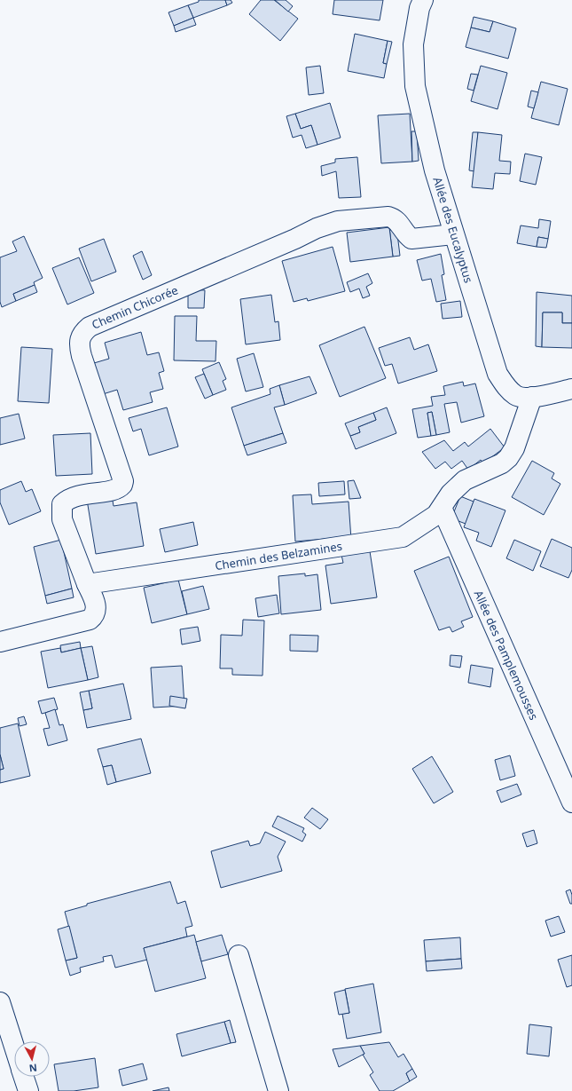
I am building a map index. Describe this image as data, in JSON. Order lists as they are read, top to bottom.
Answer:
{
  "streets": {
    "street": [
      "Allée des Eucalyptus",
      "Chemin Chicorée",
      "Chemin des Belzamines",
      "Allée des Pamplemousses"
    ]
  },
  "crossings": [
    ["Allée des Eucalyptus", "Chemin Chicorée"],
    ["Allée des Eucalyptus", "Chemin des Belzamines"],
    ["Chemin Chicorée", "Chemin des Belzamines"],
    ["Chemin des Belzamines", "Allée des Pamplemousses"]
  ],
  "north": "bottom"
}
